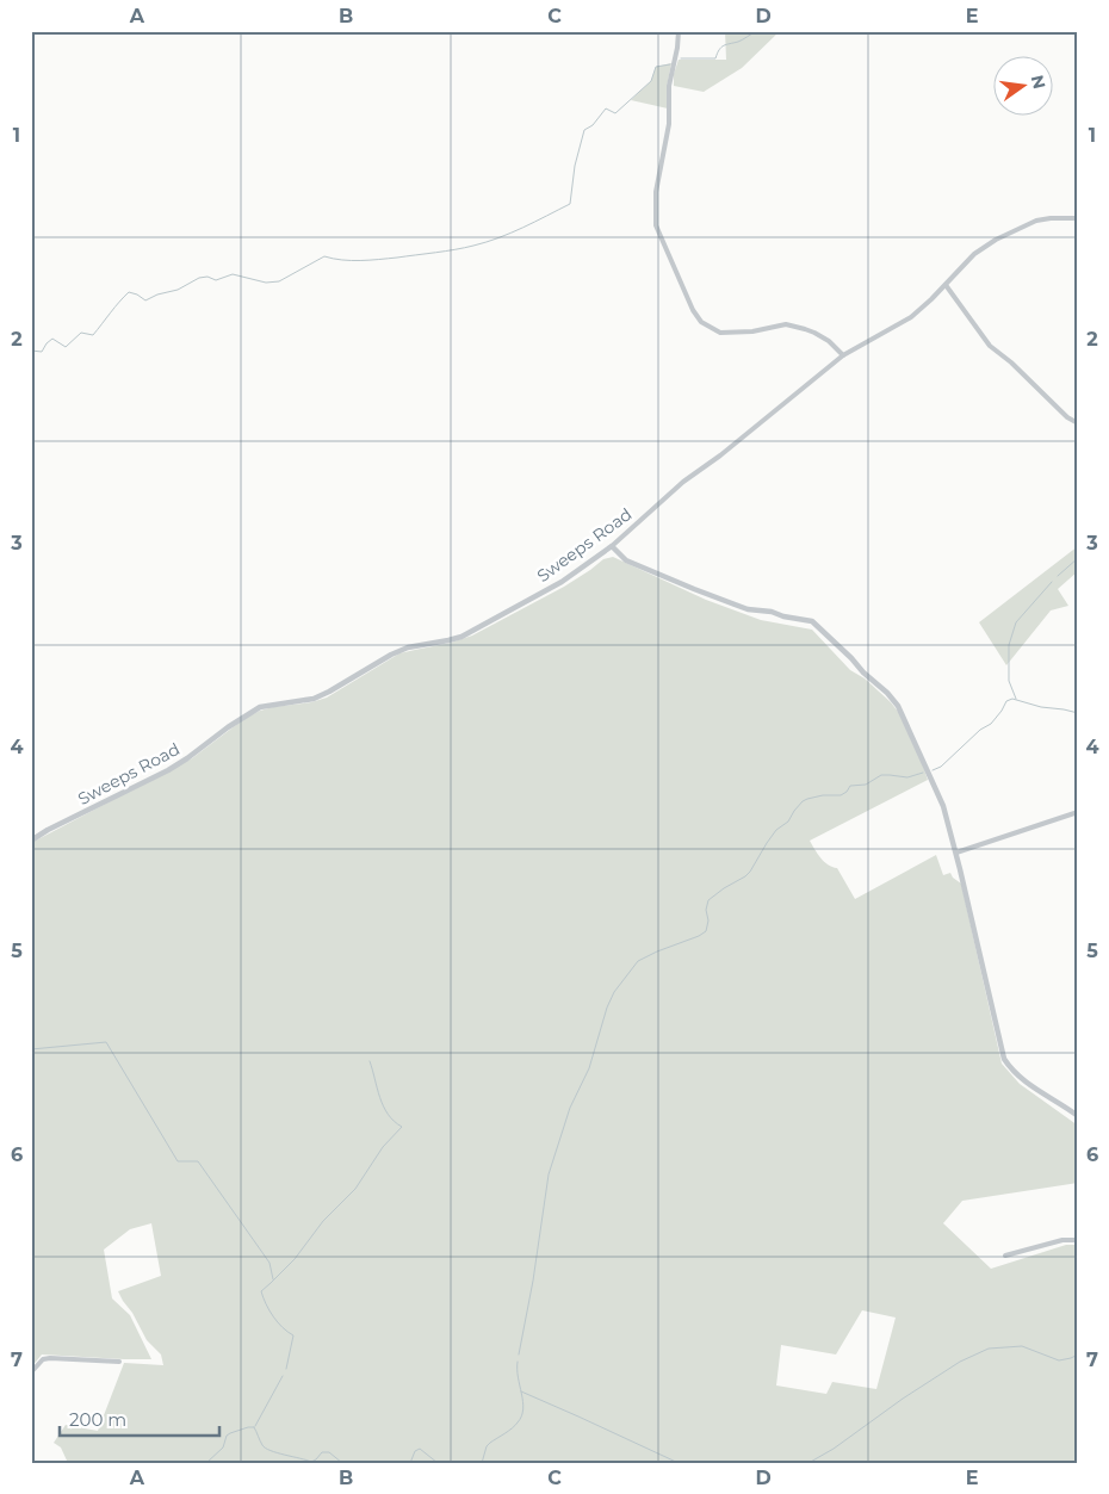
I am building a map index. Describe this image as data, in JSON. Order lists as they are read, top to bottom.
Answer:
{
  "streets": {
    "street": ["Sweeps Road"]
  },
  "scale_bar": "200 m",
  "north": "right",
  "grid": {
    "columns": [
      "A",
      "B",
      "C",
      "D",
      "E"
    ],
    "rows": [
      "1",
      "2",
      "3",
      "4",
      "5",
      "6",
      "7"
    ]
  }
}
